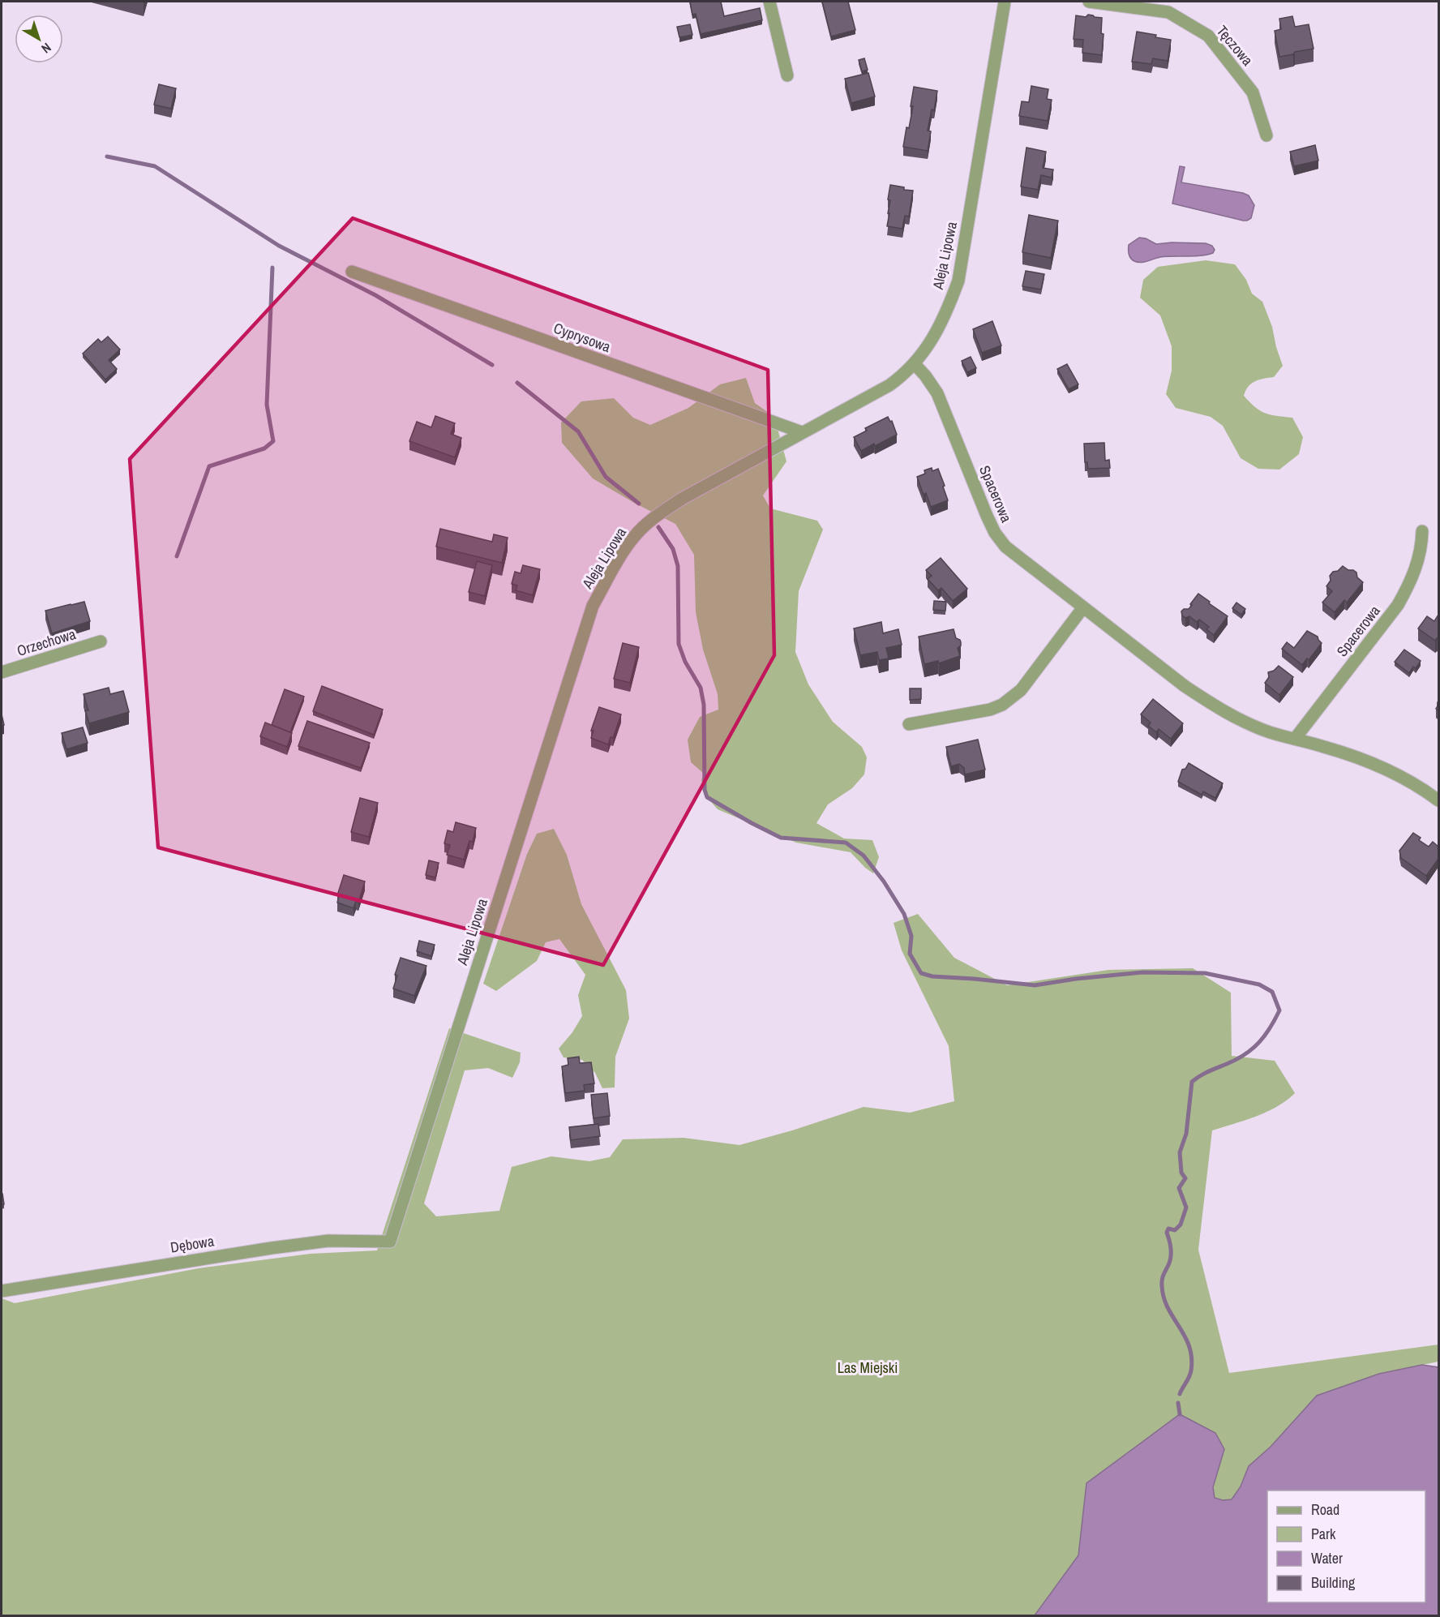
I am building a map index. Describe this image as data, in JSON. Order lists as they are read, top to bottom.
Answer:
{
  "streets": {
    "street": [
      "Tęczowa",
      "Aleja Lipowa",
      "Cyprysowa",
      "Spacerowa",
      "Orzechowa",
      "Dębowa"
    ]
  },
  "crossings": [
    ["Aleja Lipowa", "Cyprysowa"],
    ["Aleja Lipowa", "Spacerowa"],
    ["Aleja Lipowa", "Dębowa"]
  ],
  "parks": ["Las Miejski"],
  "legend": [
    "Road",
    "Park",
    "Water",
    "Building"
  ],
  "north": "bottom right"
}
